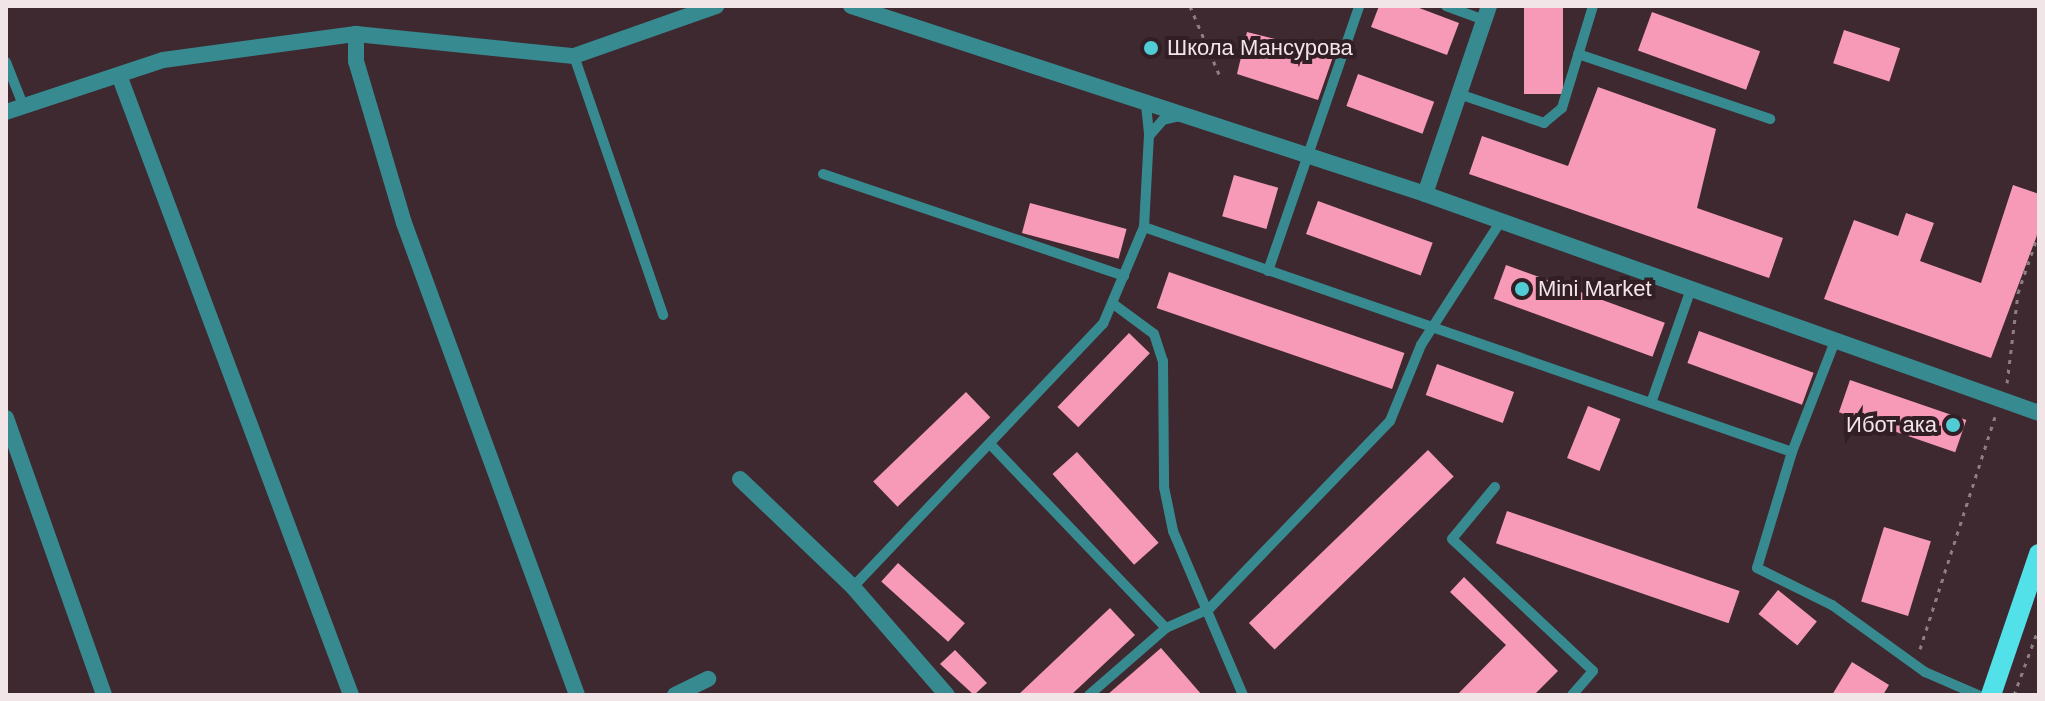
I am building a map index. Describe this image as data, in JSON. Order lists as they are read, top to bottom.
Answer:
{
  "places": ["Школа Мансурова", "Mini Market", "Ибот ака"]
}
